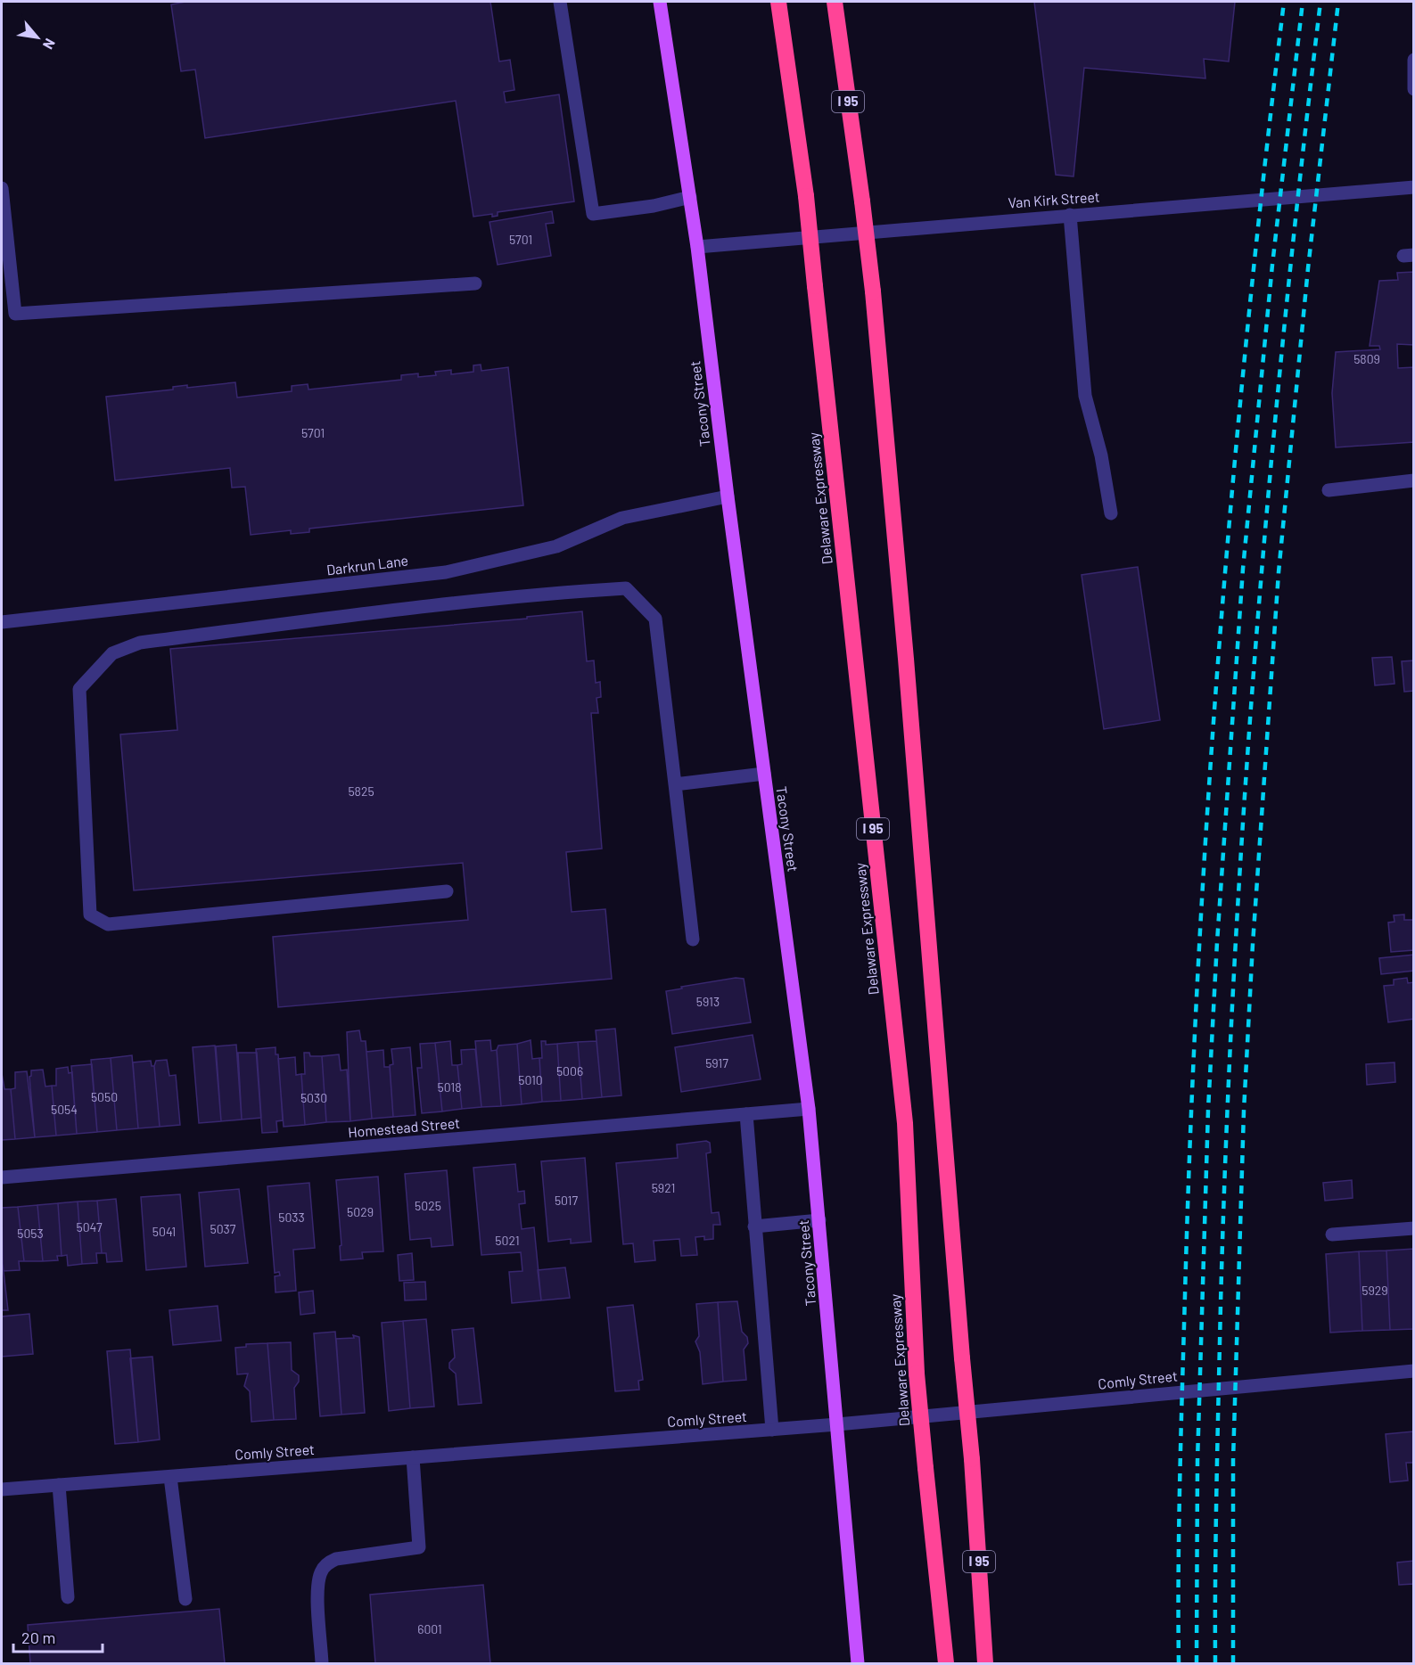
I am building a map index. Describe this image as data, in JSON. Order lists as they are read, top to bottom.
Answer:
{
  "streets": {
    "highway": ["I 95", "Delaware Expressway"],
    "main road": ["Tacony Street"],
    "street": [
      "Van Kirk Street",
      "Darkrun Lane",
      "Homestead Street",
      "Comly Street"
    ]
  },
  "crossings": [
    ["Van Kirk Street", "Tacony Street"],
    ["Tacony Street", "Darkrun Lane"],
    ["Tacony Street", "Homestead Street"],
    ["Tacony Street", "Comly Street"]
  ],
  "house_numbers": [
    "5701",
    "5809",
    "5701",
    "5825",
    "5913",
    "5917",
    "5006",
    "5010",
    "5018",
    "5050",
    "5030",
    "5054",
    "5921",
    "5017",
    "5025",
    "5029",
    "5033",
    "5047",
    "5037",
    "5041",
    "5053",
    "5021",
    "5929",
    "6001"
  ],
  "scale_bar": "20 m",
  "north": "bottom right"
}
